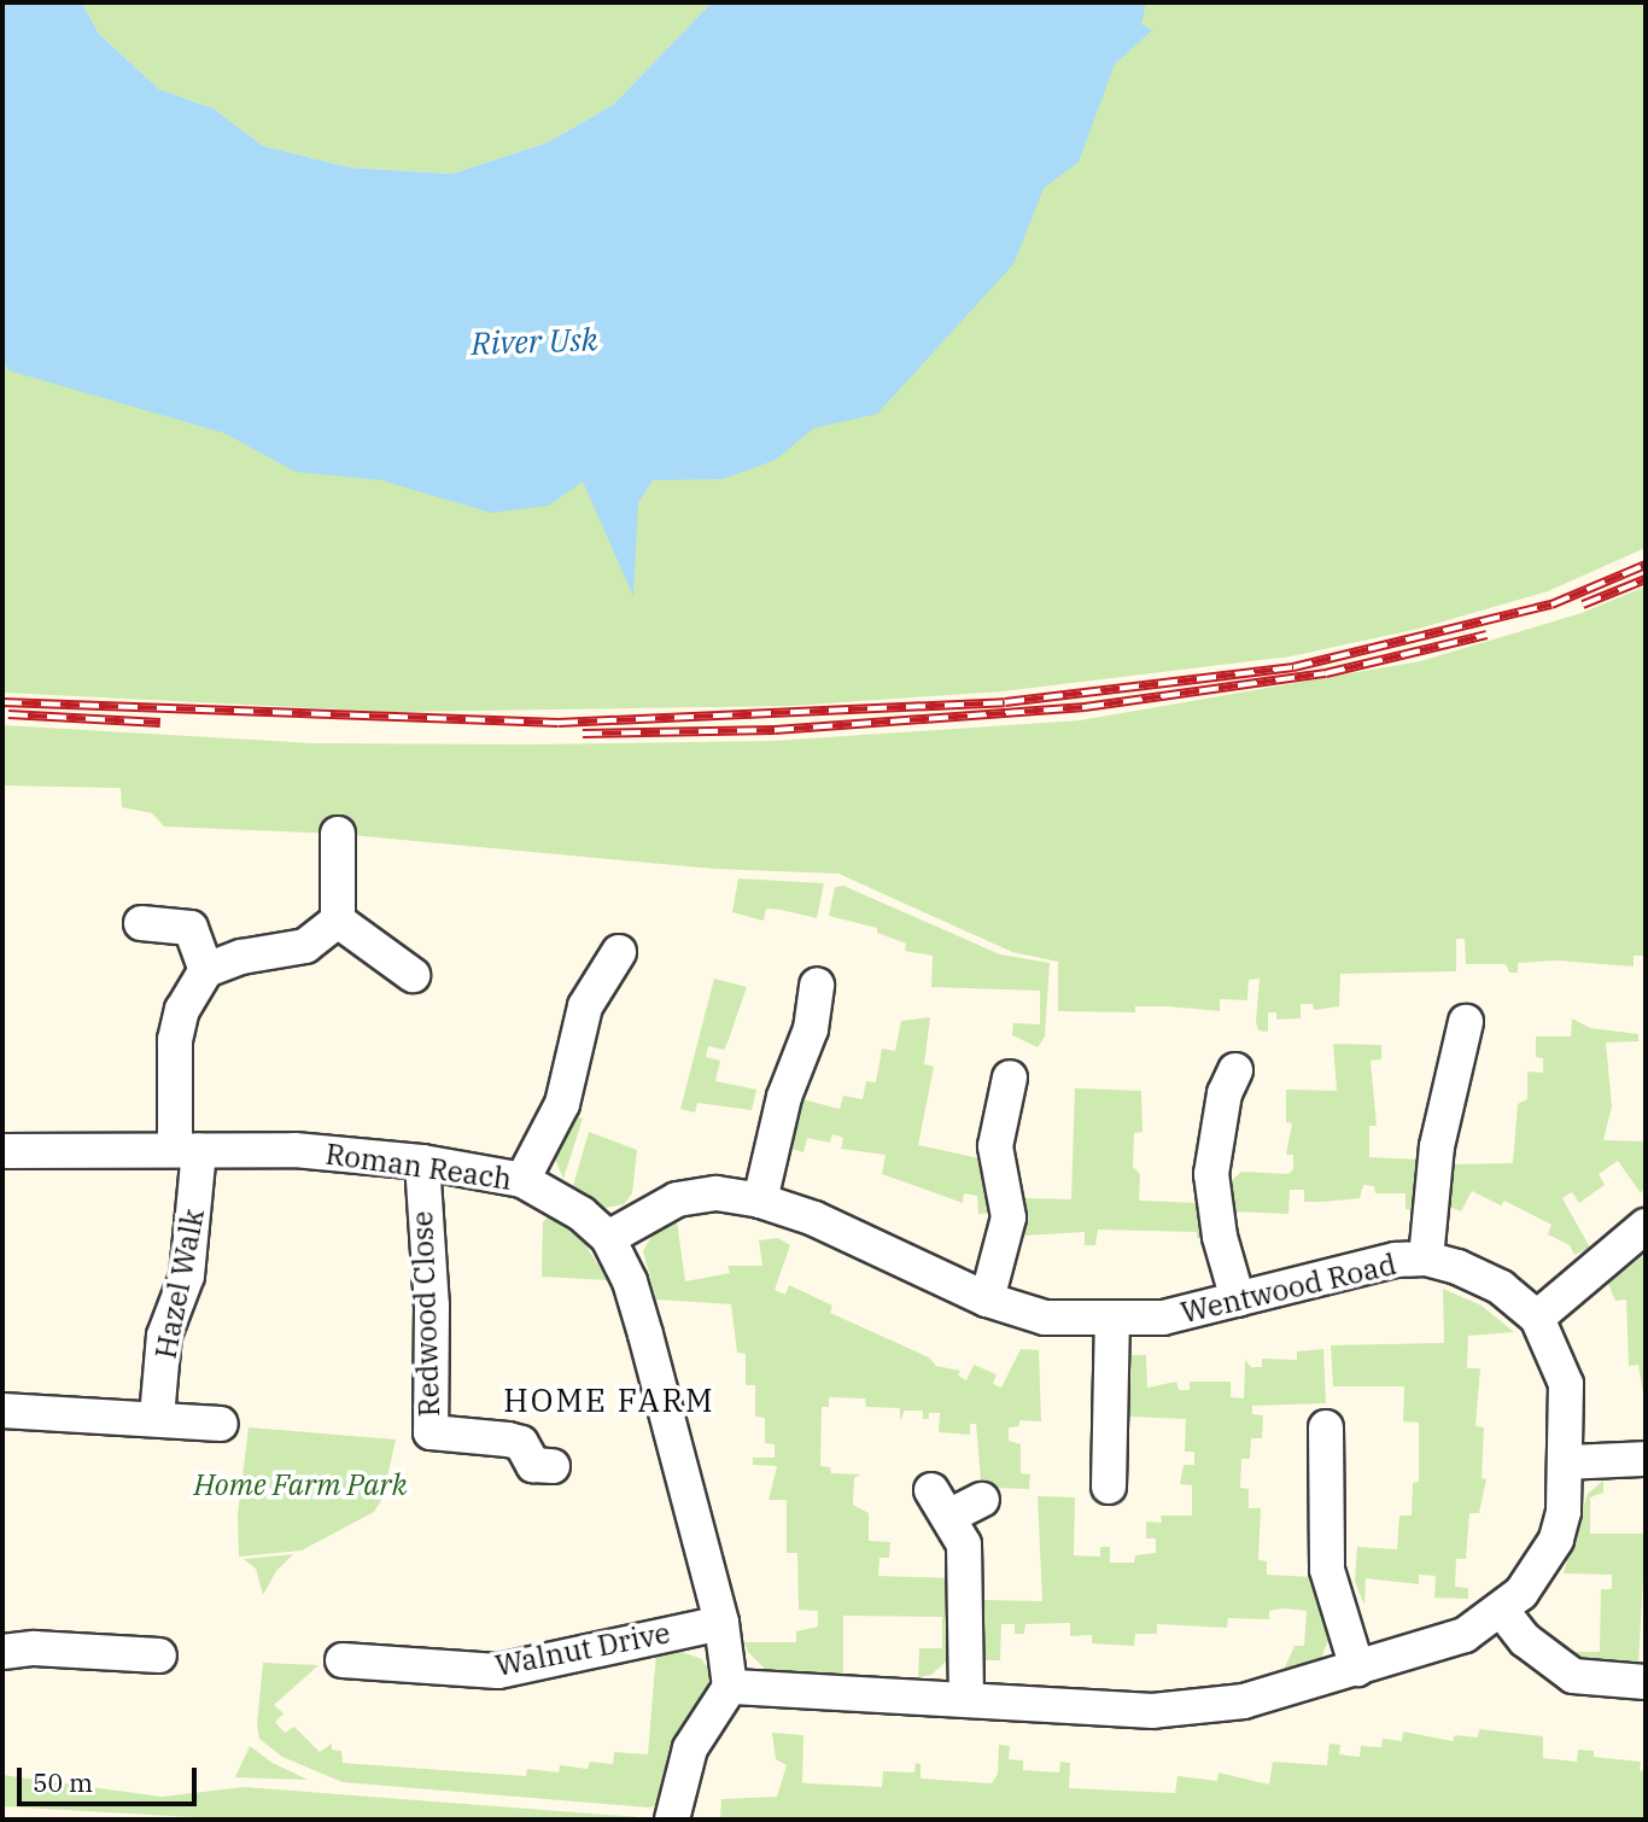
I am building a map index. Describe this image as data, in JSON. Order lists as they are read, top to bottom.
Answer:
{
  "streets": {
    "street": [
      "Roman Reach",
      "Hazel Walk",
      "Wentwood Road",
      "Redwood Close",
      "Walnut Drive"
    ]
  },
  "crossings": [
    ["Roman Reach", "Hazel Walk"],
    ["Roman Reach", "Wentwood Road"],
    ["Roman Reach", "Redwood Close"],
    ["Roman Reach", "Walnut Drive"]
  ],
  "districts": ["HOME FARM"],
  "water": ["River Usk"],
  "parks": ["Home Farm Park"],
  "scale_bar": "50 m"
}
